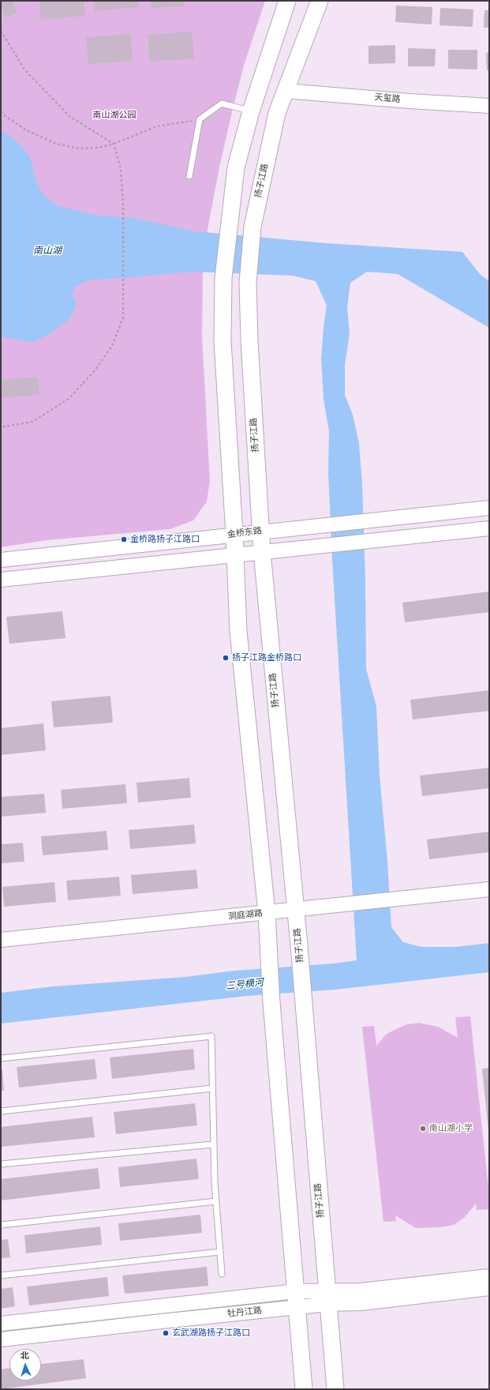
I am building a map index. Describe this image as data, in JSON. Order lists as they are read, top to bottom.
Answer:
{
  "streets": {
    "main road": ["扬子江路"],
    "street": [
      "天玺路",
      "金桥东路",
      "洞庭湖路",
      "牡丹江路"
    ]
  },
  "crossings": [
    ["天玺路", "扬子江路"],
    ["扬子江路", "金桥东路"],
    ["扬子江路", "洞庭湖路"],
    ["扬子江路", "牡丹江路"]
  ],
  "water": ["南山湖", "三号横河"],
  "parks": ["南山湖公园"],
  "places": [
    "金桥路扬子江路口",
    "扬子江路金桥路口",
    "南山湖小学",
    "玄武湖路扬子江路口"
  ],
  "north": "top"
}
